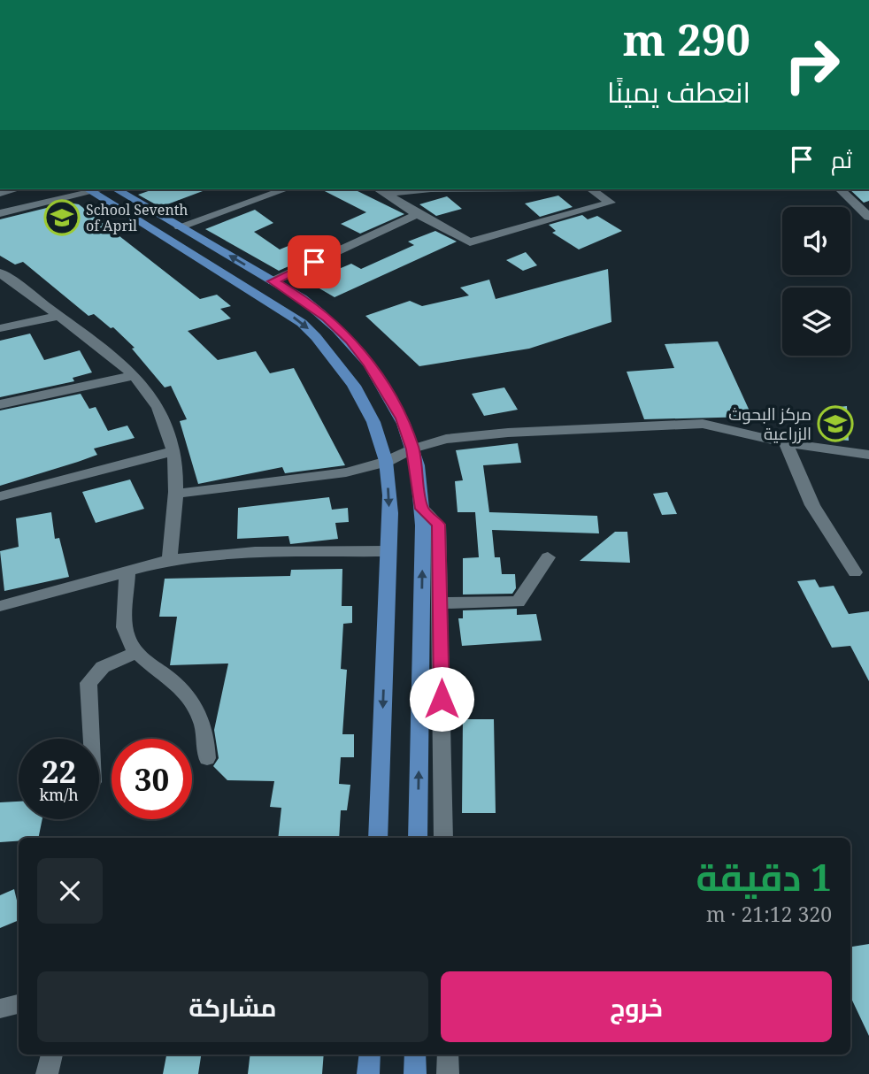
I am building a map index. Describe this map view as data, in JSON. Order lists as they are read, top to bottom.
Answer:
{
  "places": {
    "school or university": ["School Seventh of April", "مركز البحوث الزراعية"]
  },
  "page": {
    "turn": ["290 m", "انعطف يمينًا"],
    "then": "ثم",
    "speed": "22 km/h",
    "limit": "30",
    "heading": ["1 دقيقة", "320 m · 21:12"],
    "buttons": ["خروج", "مشاركة"]
  }
}
